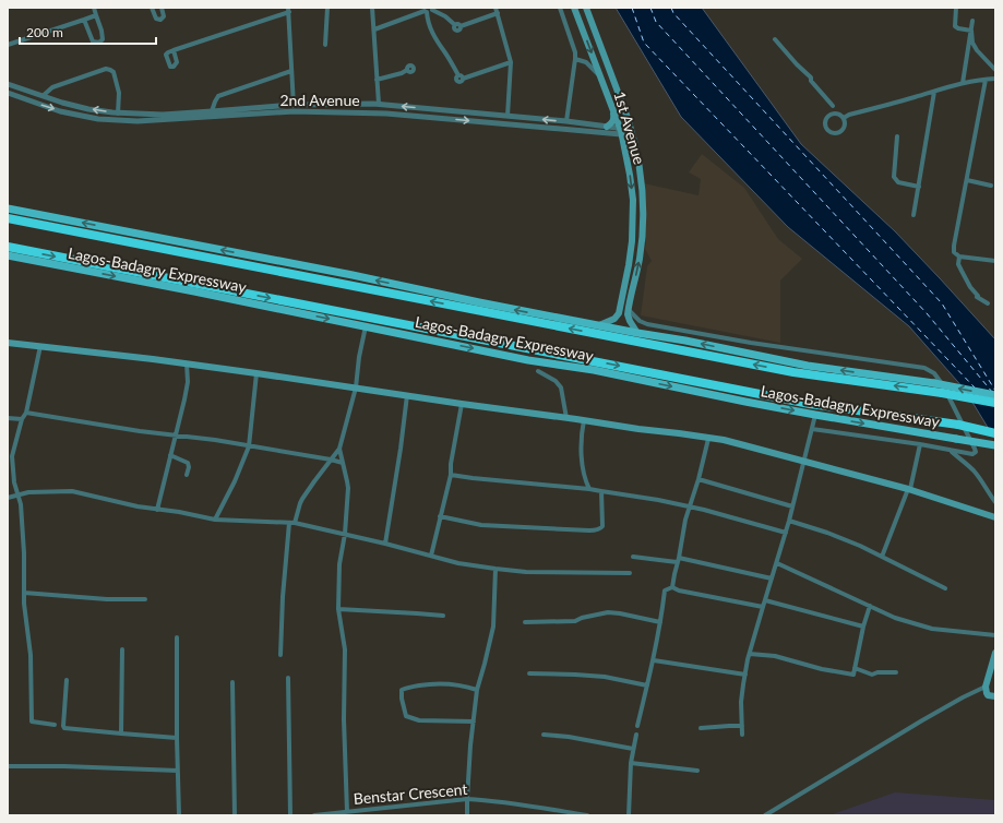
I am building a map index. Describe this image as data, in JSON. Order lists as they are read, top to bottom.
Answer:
{
  "streets": {
    "highway": ["Lagos-Badagry Expressway"],
    "main road": ["1st Avenue"],
    "street": ["2nd Avenue", "Benstar Crescent"]
  },
  "crossings": [
    ["2nd Avenue", "1st Avenue"],
    ["1st Avenue", "Lagos-Badagry Expressway"]
  ],
  "scale_bar": "200 m"
}
